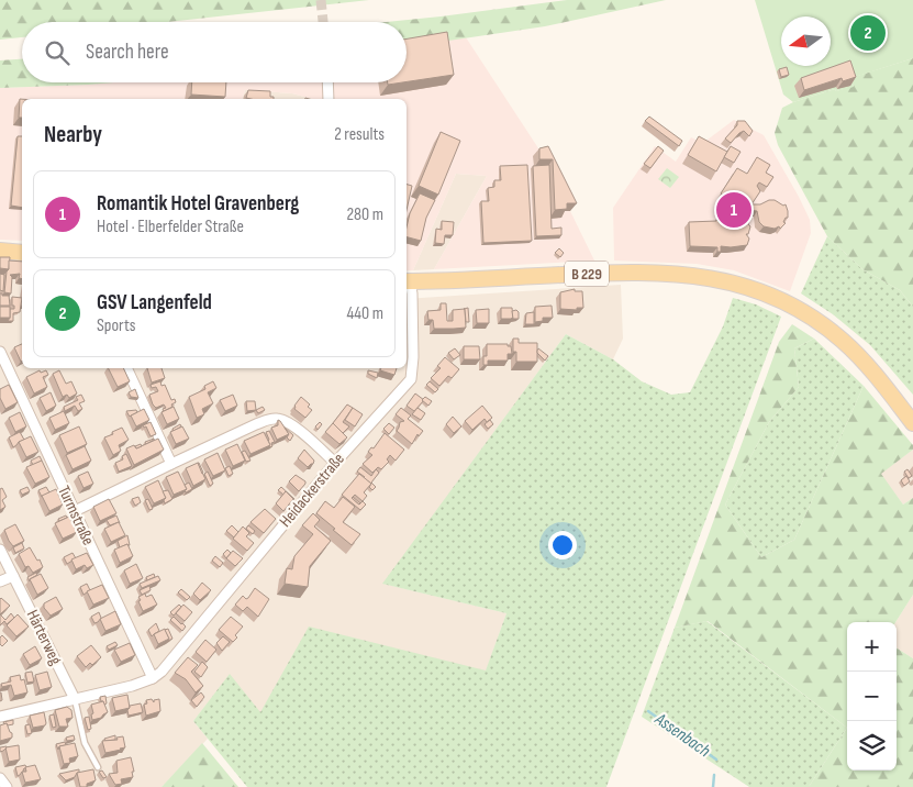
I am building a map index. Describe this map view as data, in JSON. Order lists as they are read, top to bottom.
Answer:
{
  "streets": {
    "main road": ["B 229"],
    "street": ["Heidackerstraße", "Turmstraße", "Härterweg"]
  },
  "crossings": [
    ["B 229", "Heidackerstraße"],
    ["Heidackerstraße", "Turmstraße"]
  ],
  "water": ["Assenbach"],
  "north": "left",
  "page": {
    "pins": ["2", "1"],
    "search": "Search here",
    "heading": ["Nearby", "2 results"],
    "list": [
      {
        "mark": "1",
        "name": "Romantik Hotel Gravenberg",
        "note": "Hotel · Elberfelder Straße",
        "value": "280 m"
      },
      {
        "mark": "2",
        "name": "GSV Langenfeld",
        "note": "Sports",
        "value": "440 m"
      }
    ],
    "map_buttons": ["+", "−"]
  }
}
